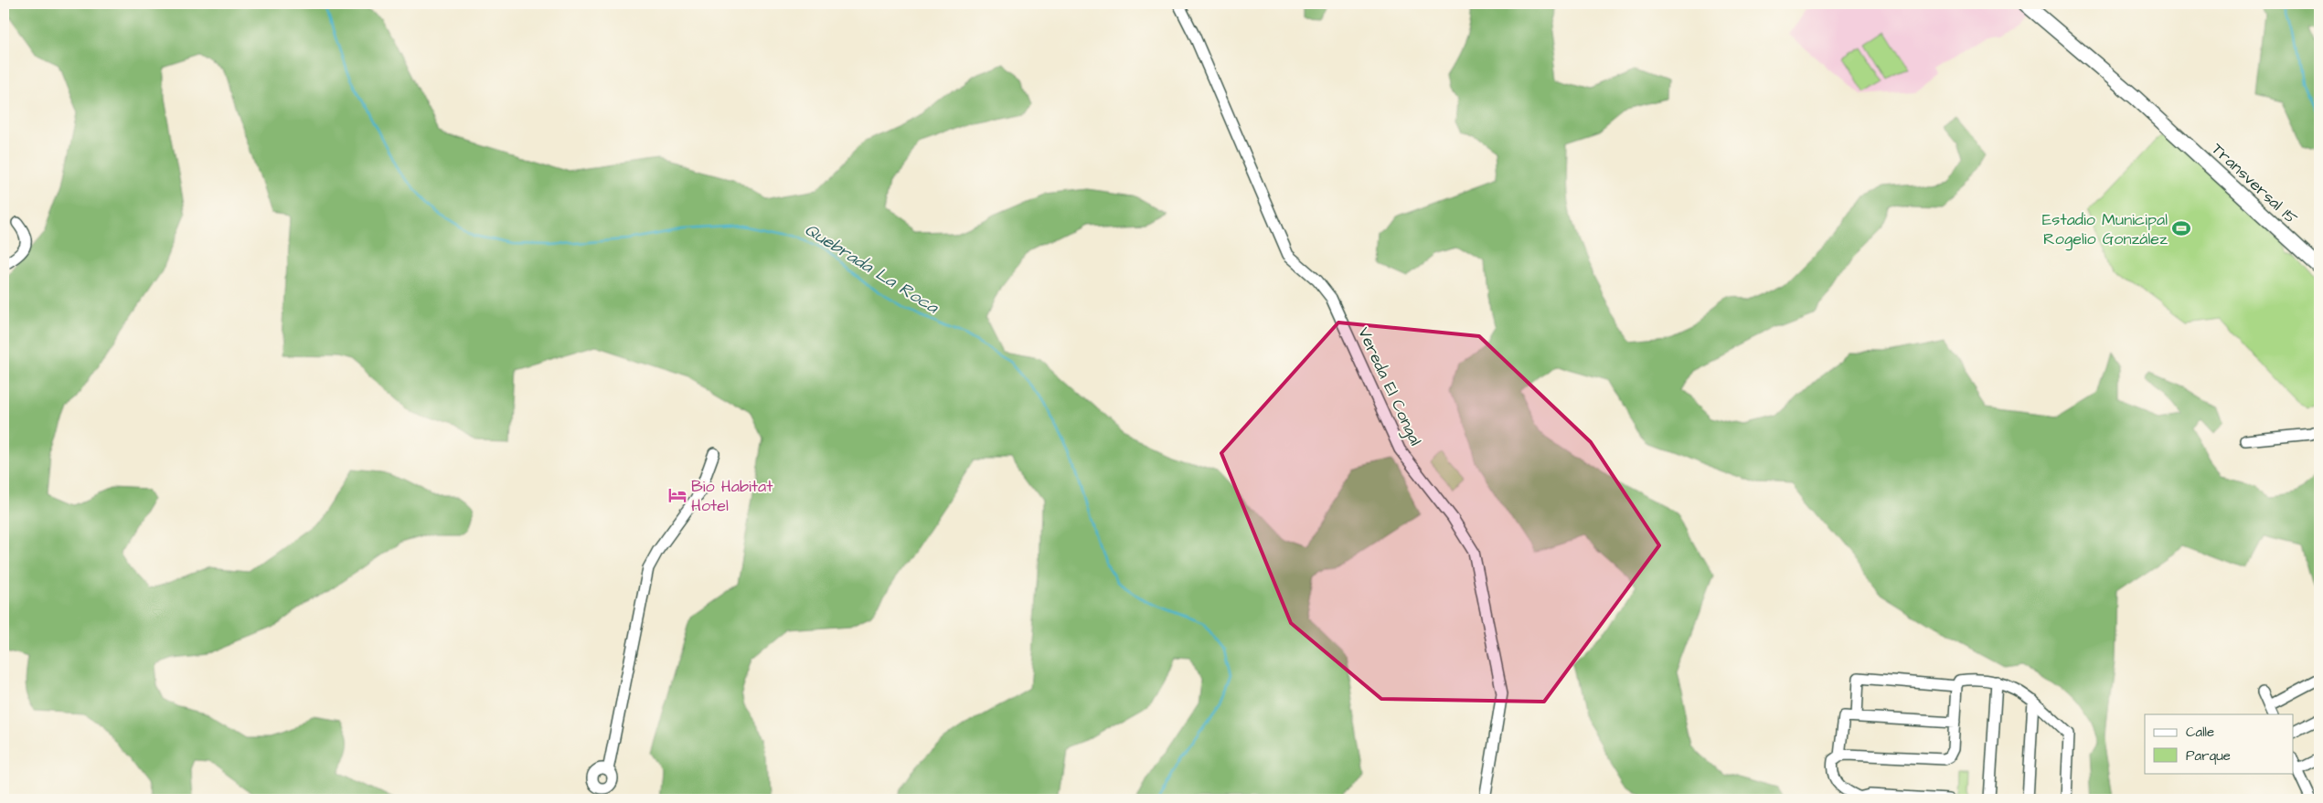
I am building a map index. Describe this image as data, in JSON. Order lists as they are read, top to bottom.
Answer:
{
  "streets": {
    "main road": ["Transversal 15"],
    "street": ["Vereda El Congal"]
  },
  "water": ["Quebrada La Roca"],
  "places": {
    "sports": ["Estadio Municipal Rogelio González"],
    "hotel": ["Bio Habitat Hotel"]
  },
  "legend": ["Calle", "Parque"]
}
